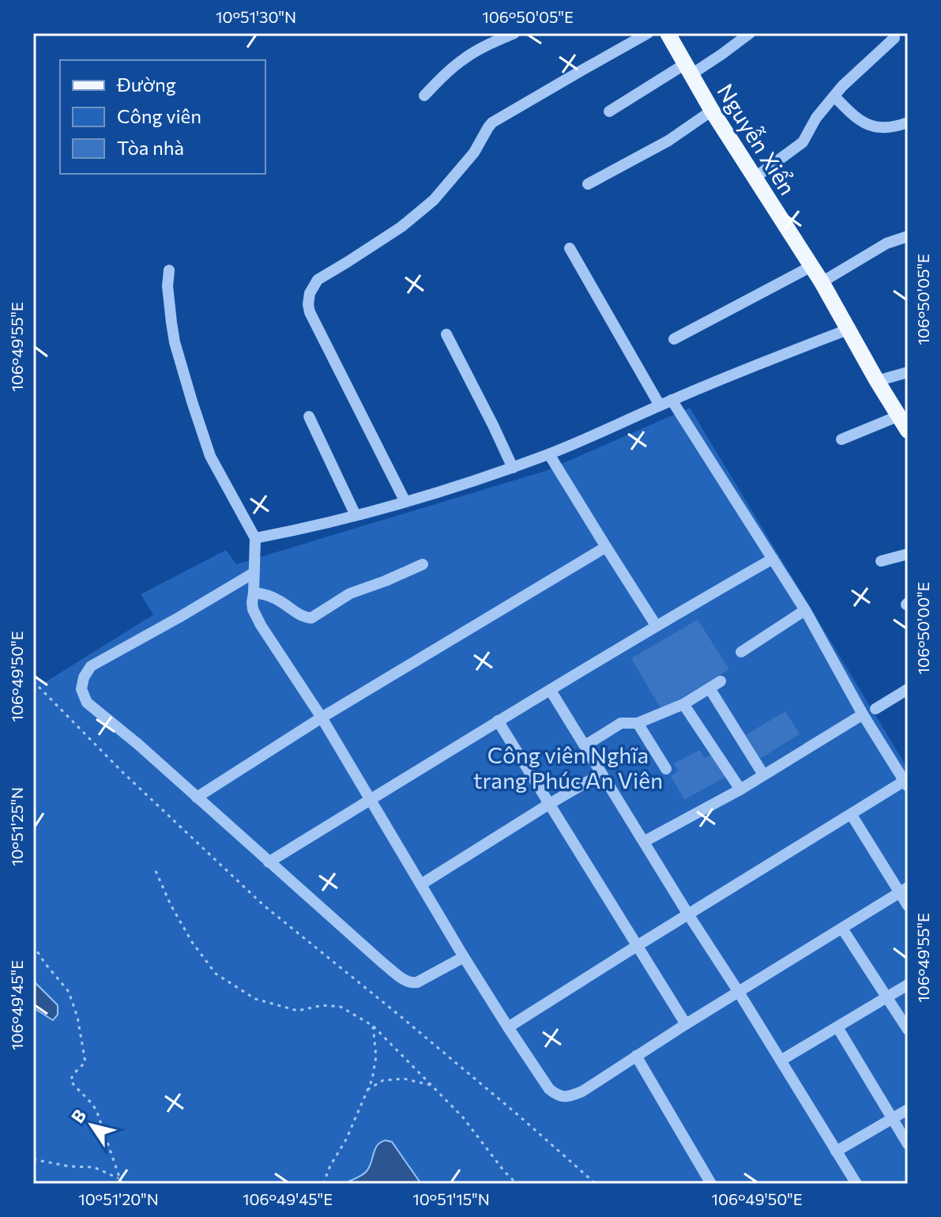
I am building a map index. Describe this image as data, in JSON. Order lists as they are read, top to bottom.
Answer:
{
  "streets": {
    "main road": ["Nguyễn Xiển"]
  },
  "parks": ["Công viên Nghĩa trang Phúc An Viên"],
  "legend": ["Đường", "Công viên", "Tòa nhà"],
  "north": "top left",
  "coordinates": [
    "10°51'30\"N",
    "106°50'05\"E",
    "106°49'55\"E",
    "106°50'00\"E",
    "106°49'50\"E",
    "10°51'25\"N",
    "106°49'45\"E",
    "10°51'20\"N",
    "10°51'15\"N"
  ]
}
